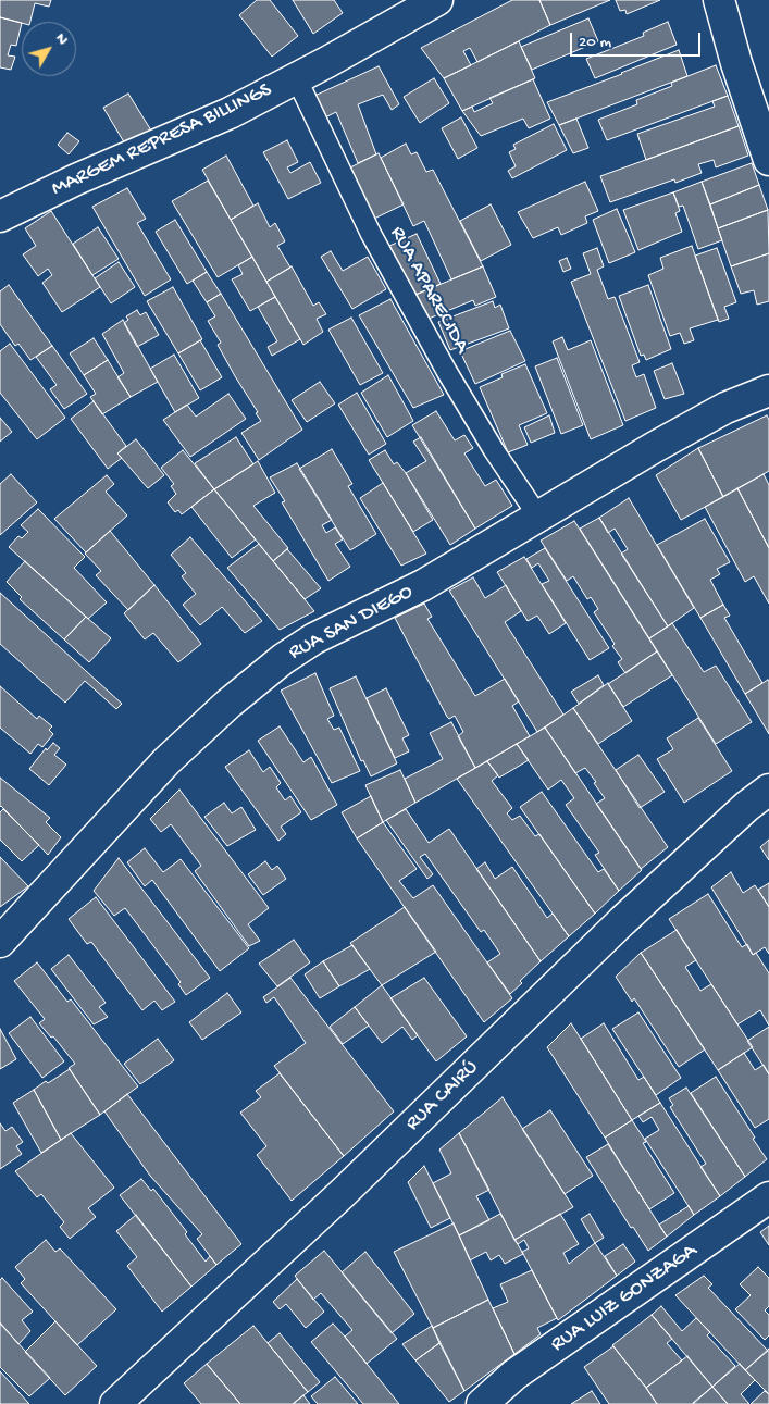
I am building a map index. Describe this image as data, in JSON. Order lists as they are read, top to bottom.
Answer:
{
  "streets": {
    "street": [
      "MARGEM REPRESA BILLINGS",
      "RUA SAN DIEGO",
      "RUA CAIRÚ",
      "RUA LUIZ GONZAGA"
    ],
    "lane": ["RUA APARECIDA"]
  },
  "crossings": [
    ["MARGEM REPRESA BILLINGS", "RUA APARECIDA"],
    ["RUA APARECIDA", "RUA SAN DIEGO"]
  ],
  "scale_bar": "20 m",
  "north": "top right"
}
